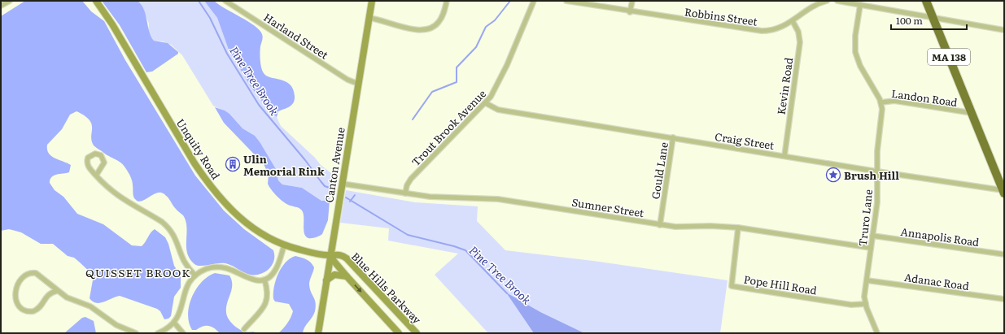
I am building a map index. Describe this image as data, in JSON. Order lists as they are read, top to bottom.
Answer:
{
  "streets": {
    "highway": ["MA 138"],
    "main road": ["Unquity Road", "Canton Avenue", "Blue Hills Parkway"],
    "street": [
      "Robbins Street",
      "Harland Street",
      "Kevin Road",
      "Landon Road",
      "Trout Brook Avenue",
      "Craig Street",
      "Gould Lane",
      "Sumner Street",
      "Truro Lane",
      "Annapolis Road",
      "Adanac Road",
      "Pope Hill Road"
    ]
  },
  "crossings": [
    ["Robbins Street", "Kevin Road"],
    ["Harland Street", "Canton Avenue"],
    ["MA 138", "Landon Road"],
    ["MA 138", "Craig Street"],
    ["Kevin Road", "Craig Street"],
    ["Landon Road", "Truro Lane"],
    ["Trout Brook Avenue", "Craig Street"],
    ["Trout Brook Avenue", "Sumner Street"],
    ["Craig Street", "Gould Lane"],
    ["Craig Street", "Truro Lane"],
    ["Unquity Road", "Canton Avenue"],
    ["Unquity Road", "Blue Hills Parkway"],
    ["Canton Avenue", "Sumner Street"],
    ["Canton Avenue", "Blue Hills Parkway"],
    ["Gould Lane", "Sumner Street"],
    ["Sumner Street", "Truro Lane"],
    ["Sumner Street", "Pope Hill Road"],
    ["Truro Lane", "Annapolis Road"],
    ["Truro Lane", "Adanac Road"],
    ["Truro Lane", "Pope Hill Road"]
  ],
  "districts": ["QUISSET BROOK"],
  "water": ["Pine Tree Brook"],
  "places": {
    "building": ["Ulin Memorial Rink"],
    "place": ["Brush Hill"]
  },
  "scale_bar": "100 m"
}
